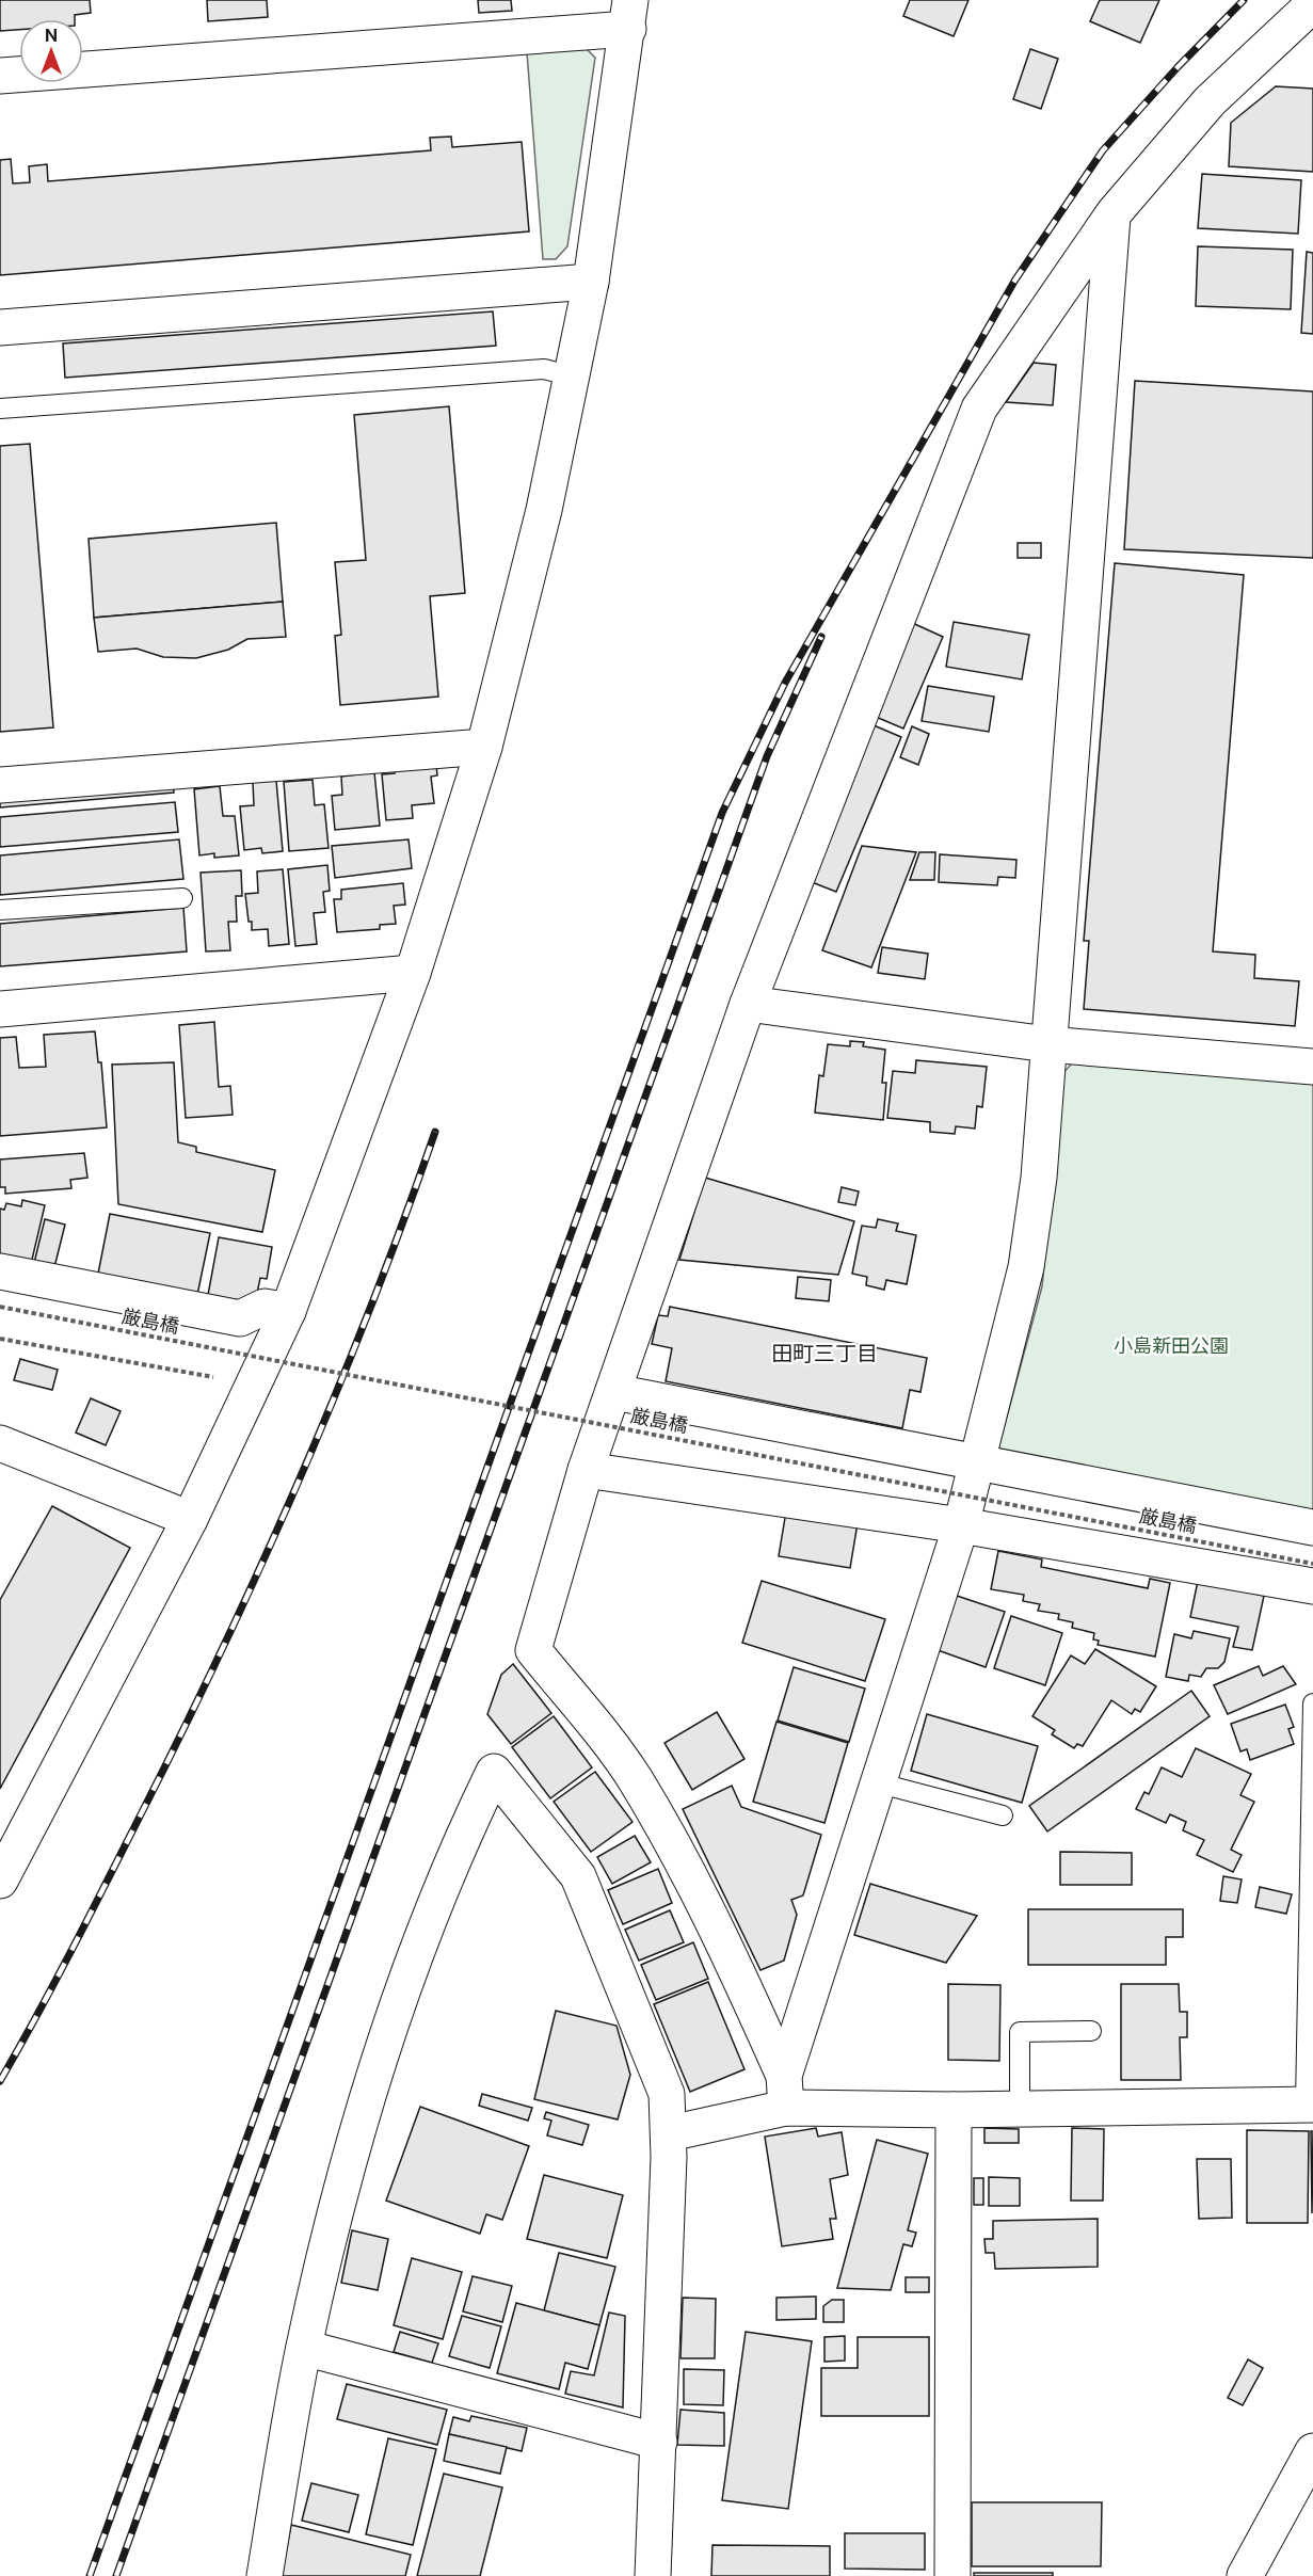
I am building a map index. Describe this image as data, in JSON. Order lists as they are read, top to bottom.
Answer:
{
  "streets": {
    "path": ["厳島橋"]
  },
  "districts": ["田町三丁目"],
  "parks": ["小島新田公園"],
  "north": "top"
}
